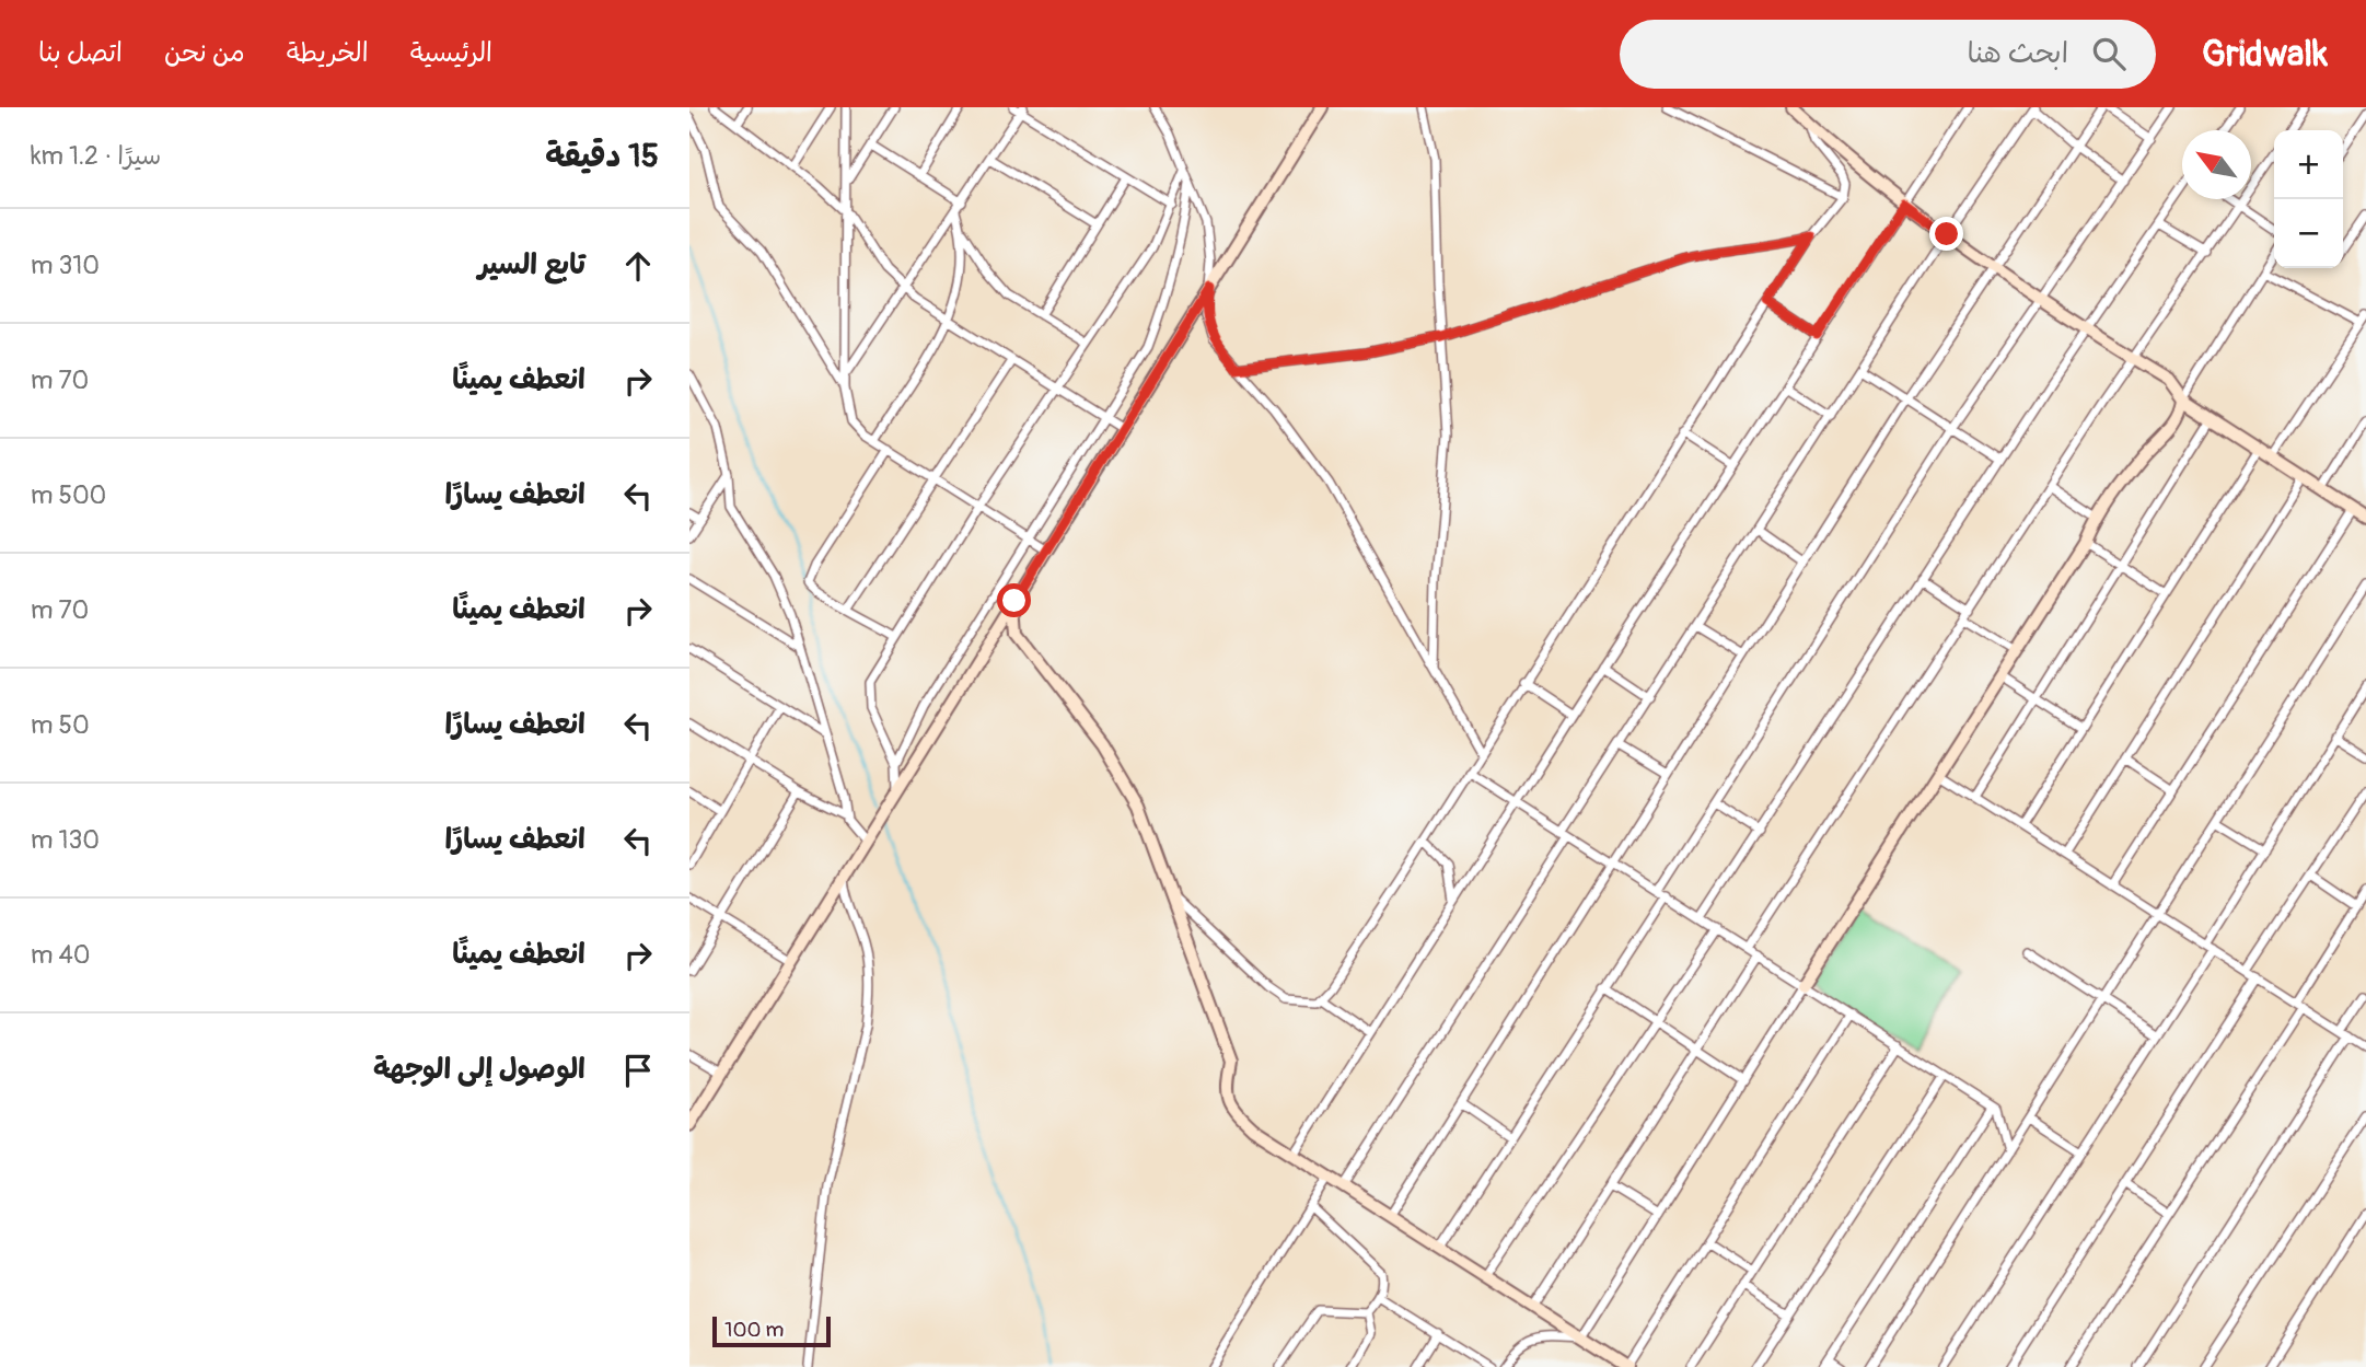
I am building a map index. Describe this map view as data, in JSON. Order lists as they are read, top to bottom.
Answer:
{
  "scale_bar": "100 m",
  "north": "top left",
  "page": {
    "header": "Gridwalk",
    "search": "ابحث هنا",
    "nav": [
      "الرئيسية",
      "الخريطة",
      "من نحن",
      "اتصل بنا"
    ],
    "heading": ["15 دقيقة", "سيرًا · 1.2 km"],
    "map_buttons": ["+", "−"],
    "list": [
      ["تابع السير", "310 m"],
      ["انعطف يمينًا", "70 m"],
      ["انعطف يسارًا", "500 m"],
      ["انعطف يمينًا", "70 m"],
      ["انعطف يسارًا", "50 m"],
      ["انعطف يسارًا", "130 m"],
      ["انعطف يمينًا", "40 m"],
      "الوصول إلى الوجهة"
    ],
    "scale": "100 m"
  }
}
